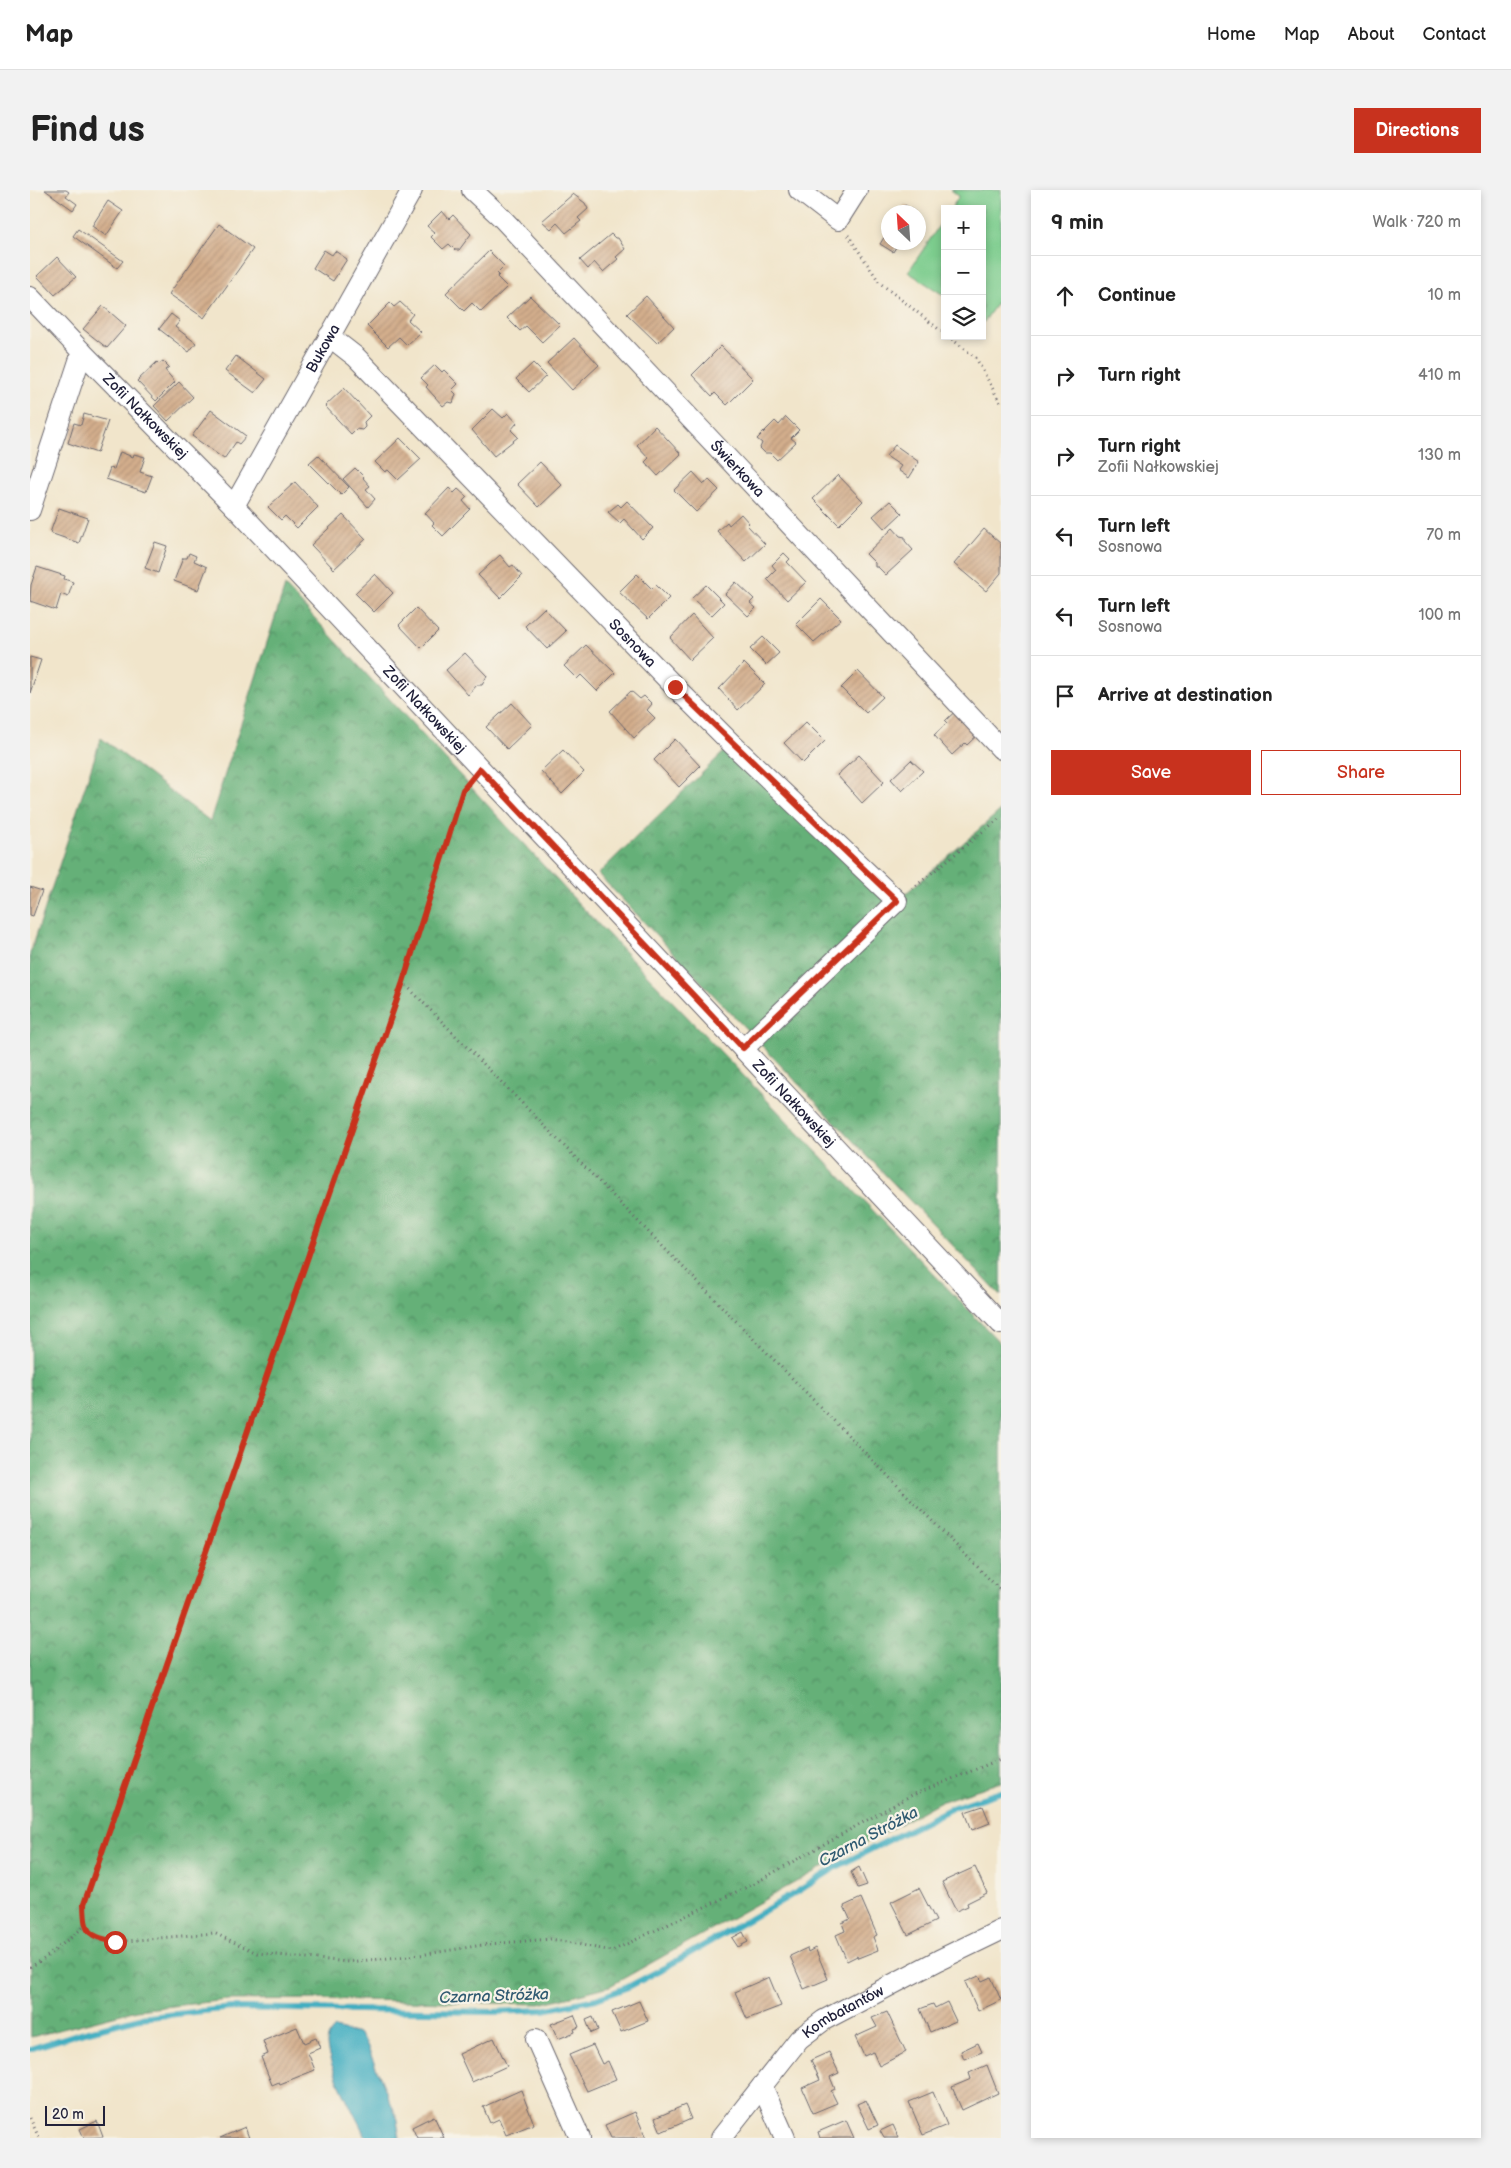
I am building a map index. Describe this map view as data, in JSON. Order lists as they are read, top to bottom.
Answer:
{
  "streets": {
    "street": [
      "Bukowa",
      "Zofii Nałkowskiej",
      "Świerkowa",
      "Sosnowa",
      "Kombatantów"
    ]
  },
  "crossings": [
    ["Bukowa", "Zofii Nałkowskiej"],
    ["Bukowa", "Sosnowa"]
  ],
  "water": ["Czarna Stróżka"],
  "scale_bar": "20 m",
  "north": "top left",
  "page": {
    "header": "Map",
    "nav": [
      "Home",
      "Map",
      "About",
      "Contact"
    ],
    "buttons": [
      "Directions",
      ["Save", "Share"]
    ],
    "title": "Find us",
    "heading": ["9 min", "Walk · 720 m"],
    "map_buttons": ["+", "−"],
    "list": [
      ["Continue", "10 m"],
      ["Turn right", "410 m"],
      ["Turn right", "Zofii Nałkowskiej", "130 m"],
      ["Turn left", "Sosnowa", "70 m"],
      ["Turn left", "Sosnowa", "100 m"],
      "Arrive at destination"
    ],
    "scale": "20 m"
  }
}
